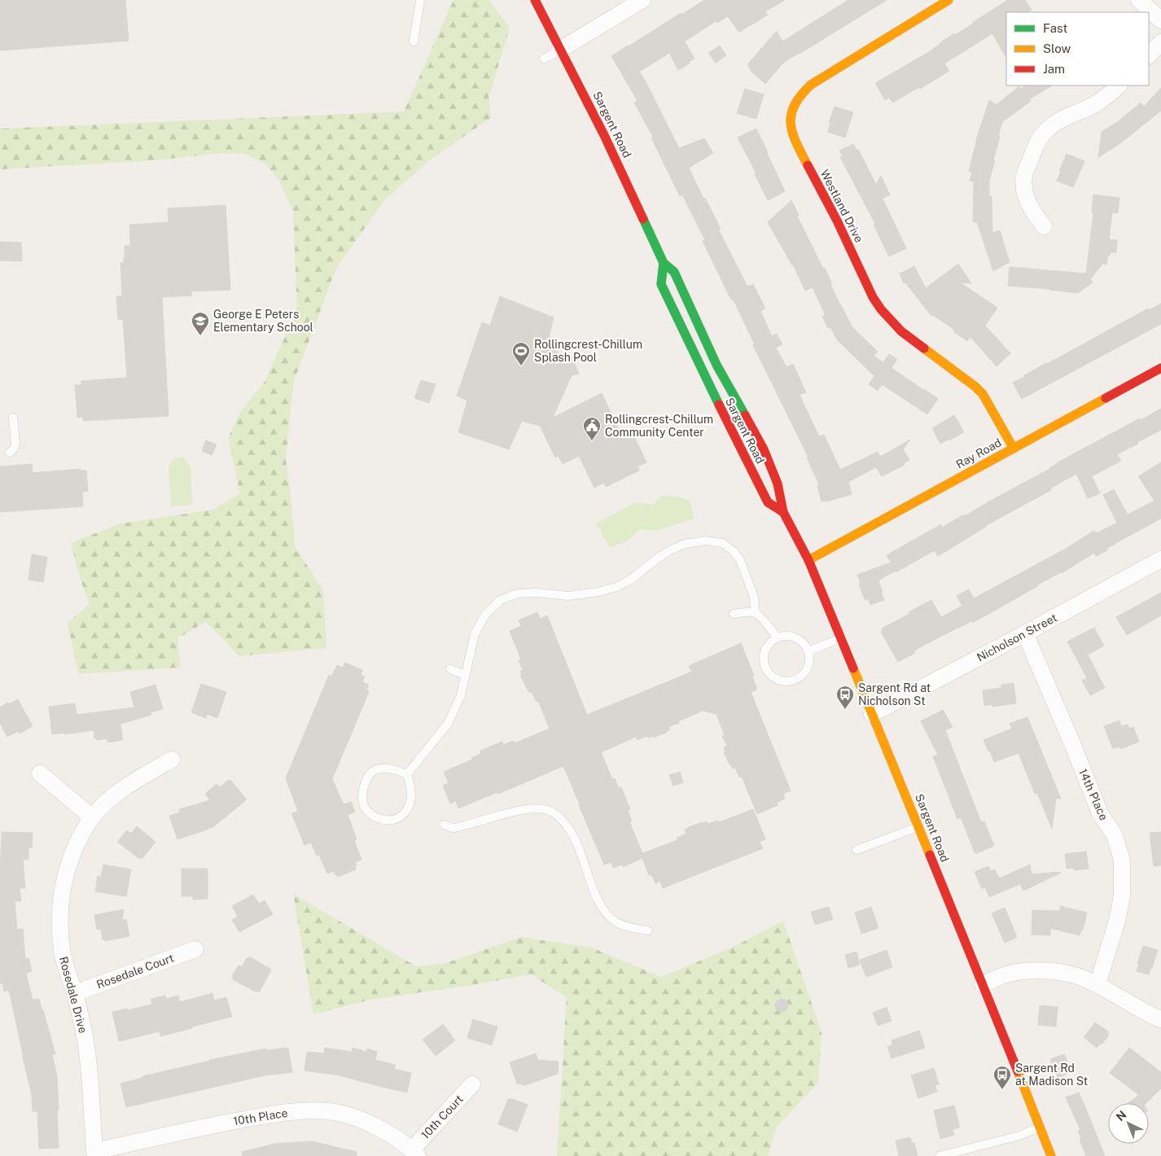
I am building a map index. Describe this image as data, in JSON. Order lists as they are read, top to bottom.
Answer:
{
  "streets": {
    "main road": ["Sargent Road", "Westland Drive", "Ray Road"],
    "street": [
      "Nicholson Street",
      "14th Place",
      "Rosedale Court",
      "Rosedale Drive",
      "10th Place",
      "10th Court"
    ]
  },
  "crossings": [
    ["Sargent Road", "Ray Road"],
    ["Sargent Road", "Nicholson Street"],
    ["Westland Drive", "Ray Road"],
    ["Nicholson Street", "14th Place"],
    ["Rosedale Court", "Rosedale Drive"],
    ["Rosedale Drive", "10th Place"],
    ["10th Place", "10th Court"]
  ],
  "places": {
    "school or university": ["George E Peters Elementary School"],
    "sports": ["Rollingcrest-Chillum Splash Pool"],
    "public building": ["Rollingcrest-Chillum Community Center"],
    "bus stop": ["Sargent Rd at Nicholson St", "Sargent Rd at Madison St"]
  },
  "legend": ["Fast", "Slow", "Jam"],
  "north": "top left"
}
